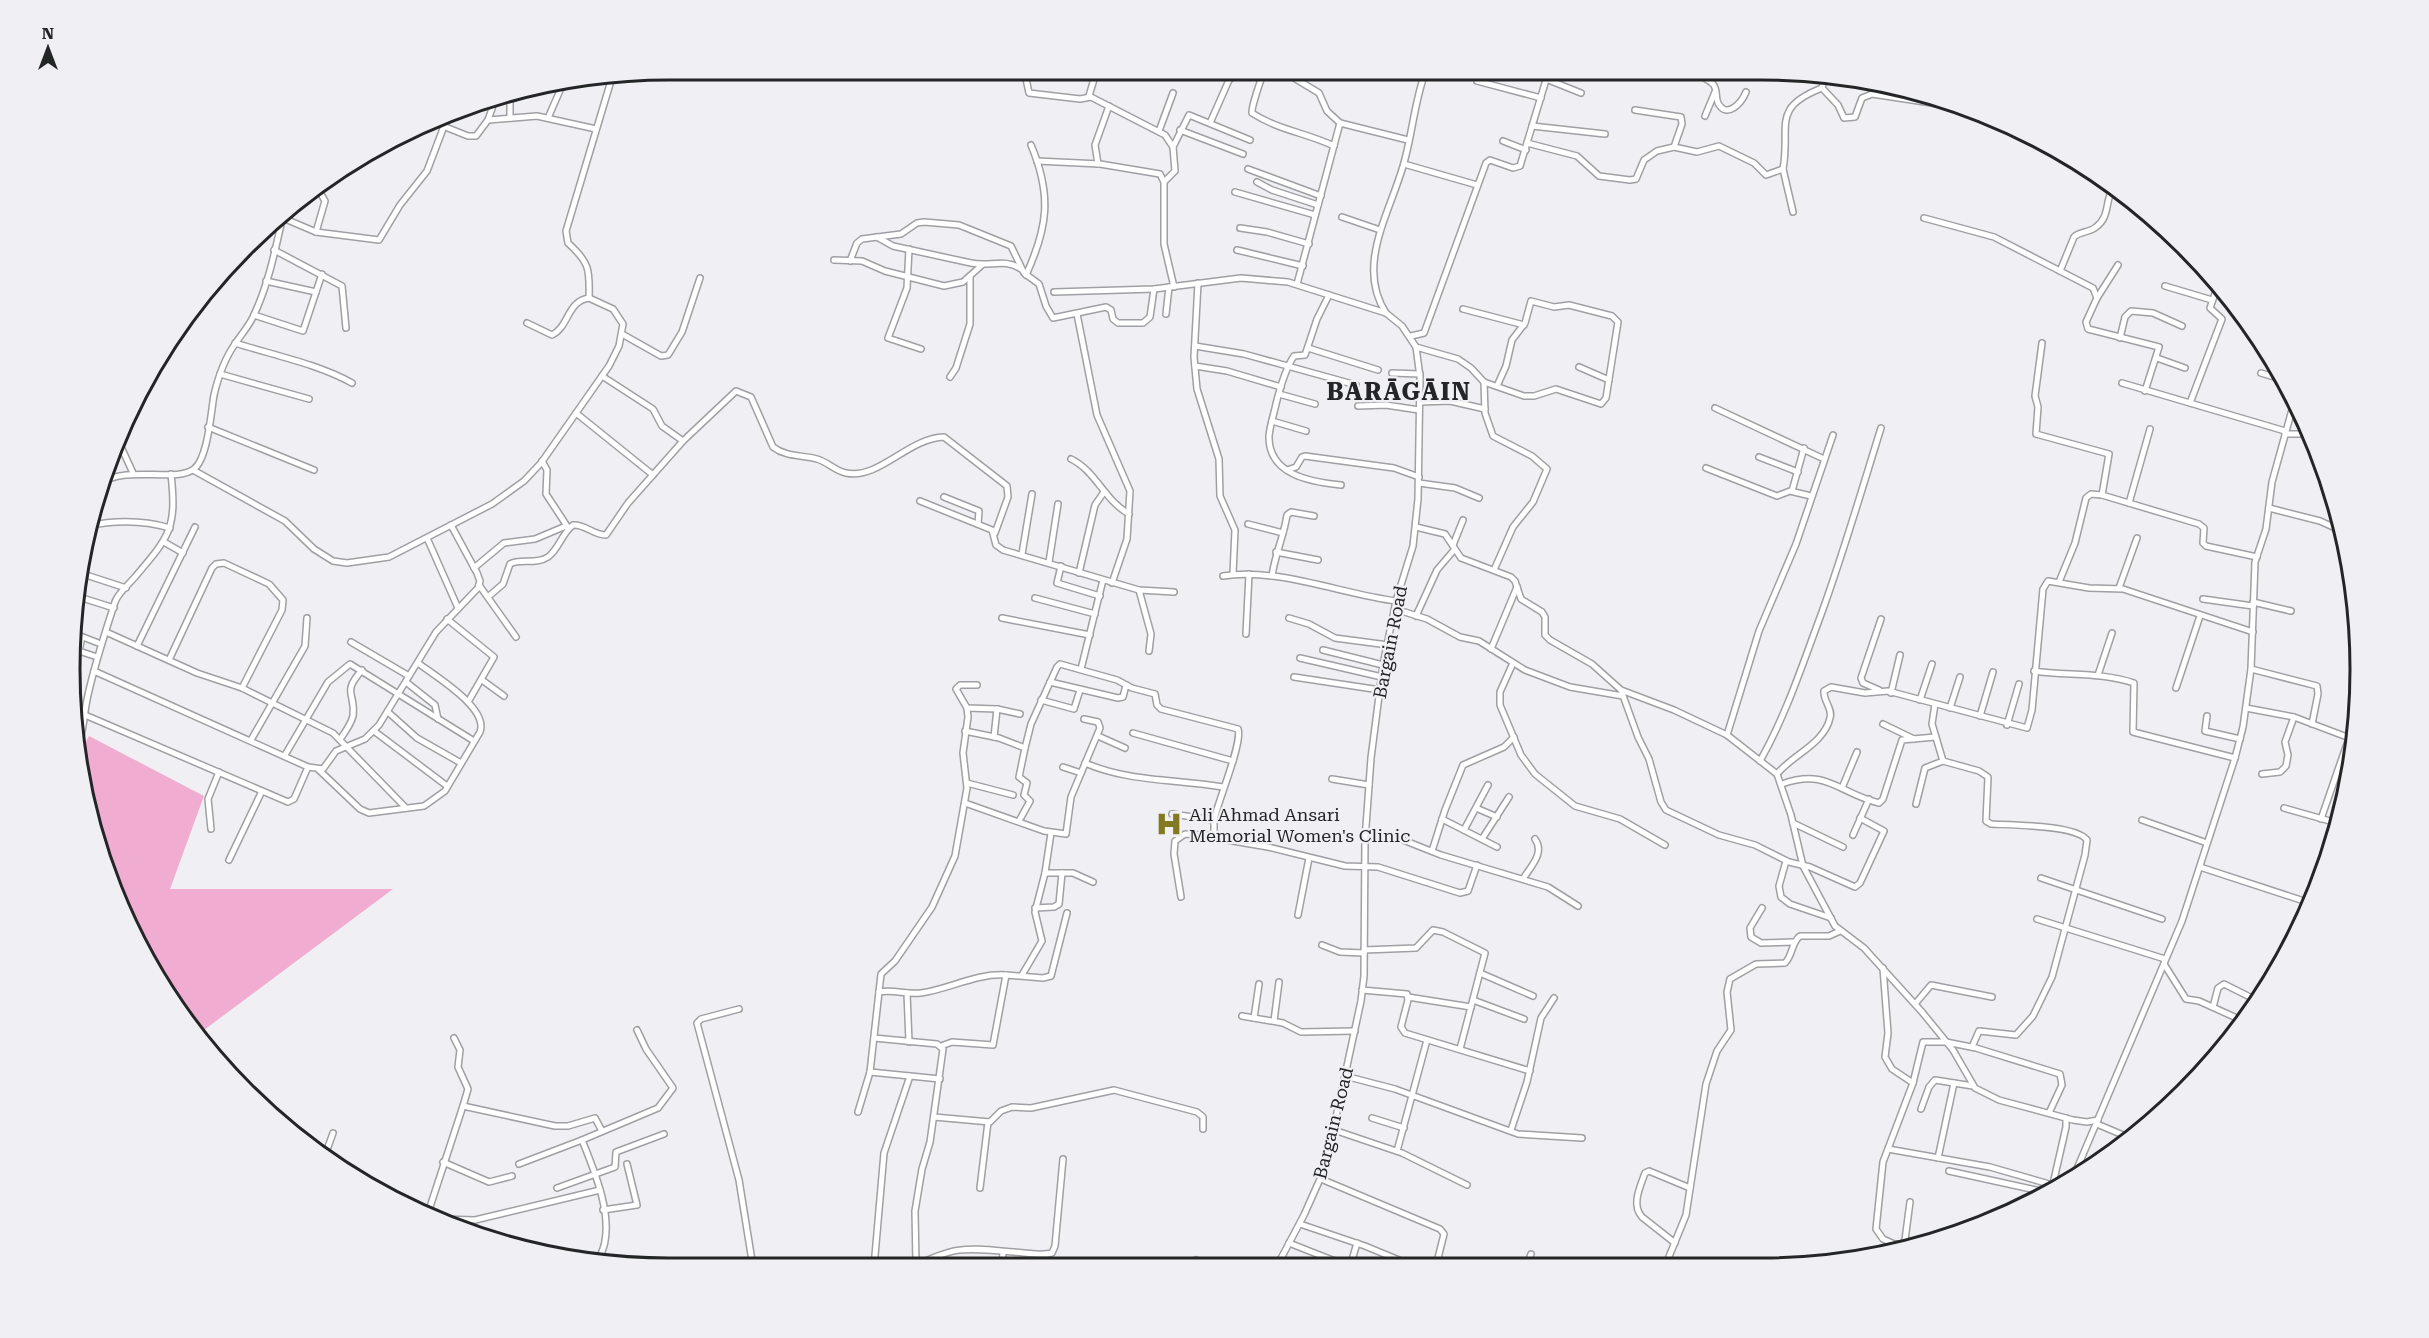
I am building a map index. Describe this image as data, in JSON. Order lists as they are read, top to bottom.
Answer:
{
  "streets": {
    "street": ["Bargain Road"]
  },
  "districts": ["BARĀGĀIN"],
  "places": {
    "hospital": ["Ali Ahmad Ansari Memorial Women's Clinic"]
  },
  "north": "top"
}
